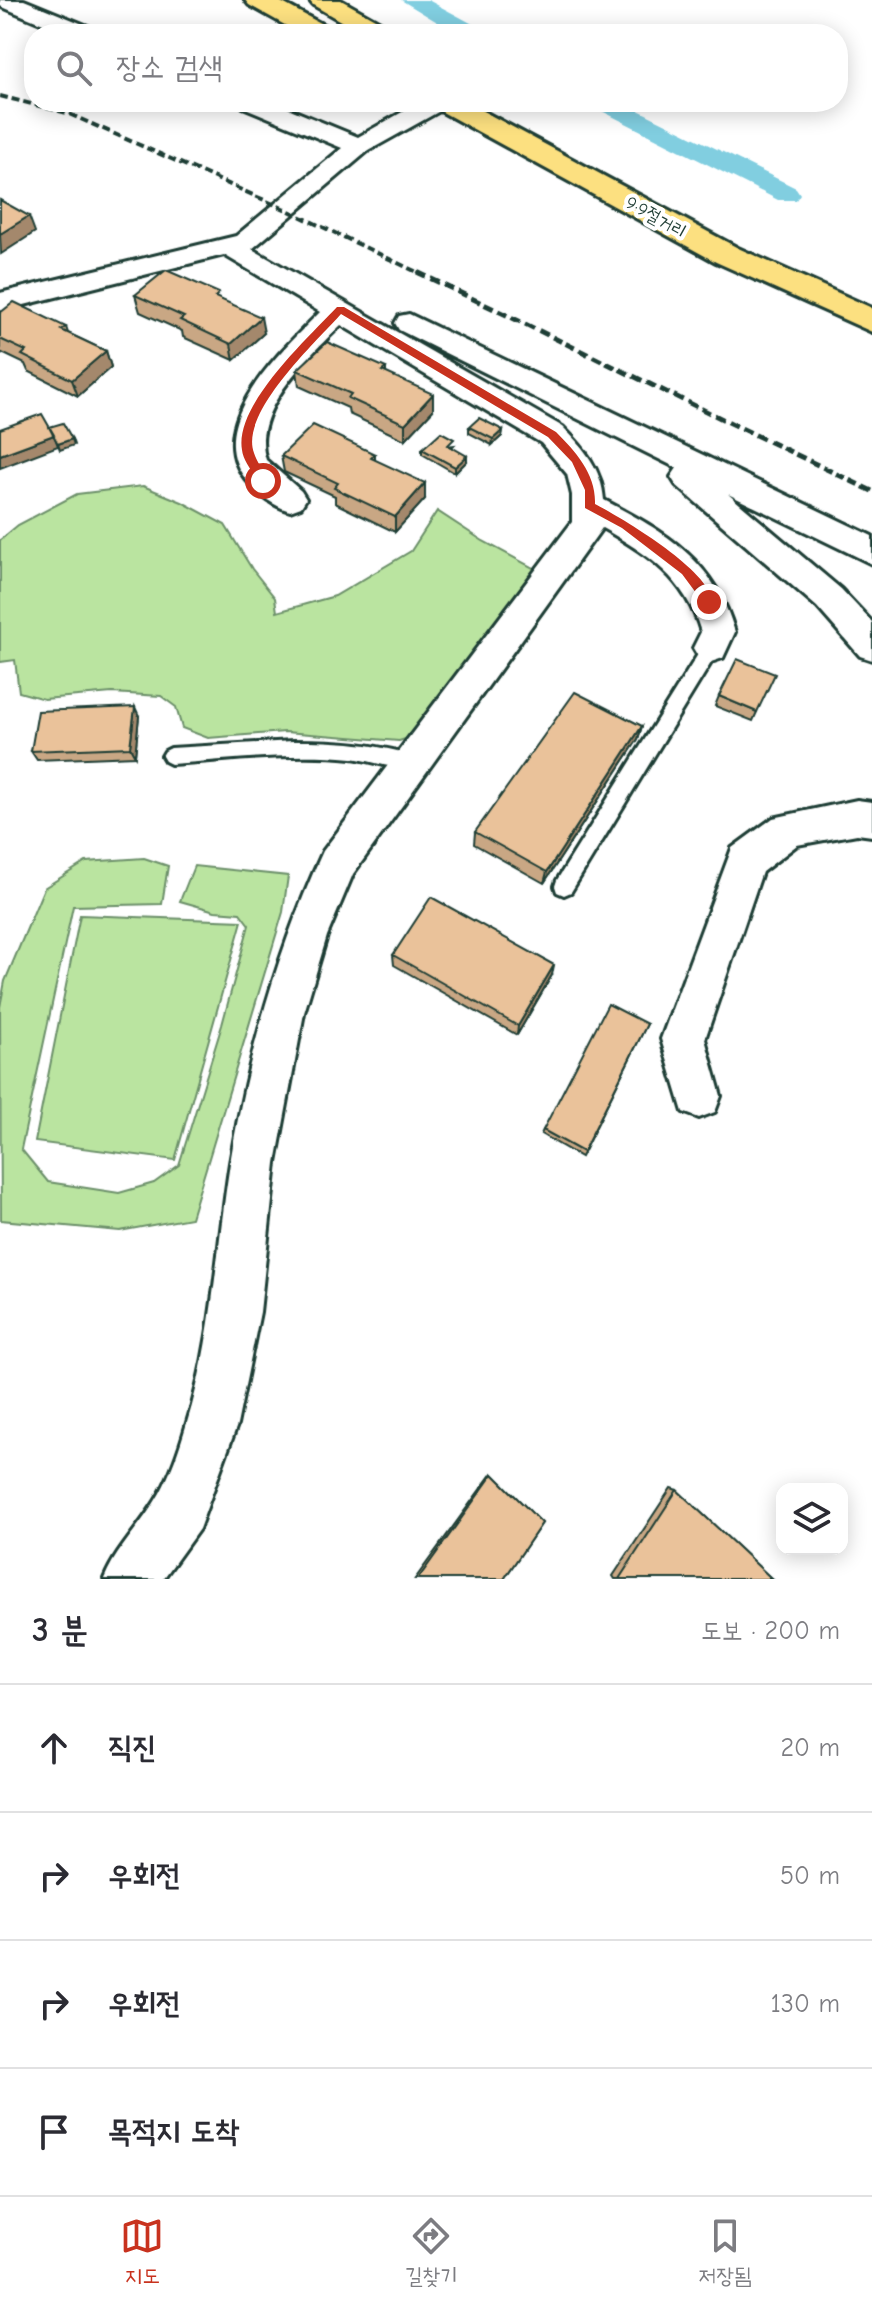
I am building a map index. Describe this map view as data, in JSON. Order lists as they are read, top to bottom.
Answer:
{
  "streets": {
    "highway": ["9·9절거리"]
  },
  "page": {
    "search": "장소 검색",
    "heading": ["3 분", "도보 · 200 m"],
    "list": [
      ["직진", "20 m"],
      ["우회전", "50 m"],
      ["우회전", "130 m"],
      "목적지 도착"
    ],
    "nav": ["지도", "길찾기", "저장됨"]
  }
}
